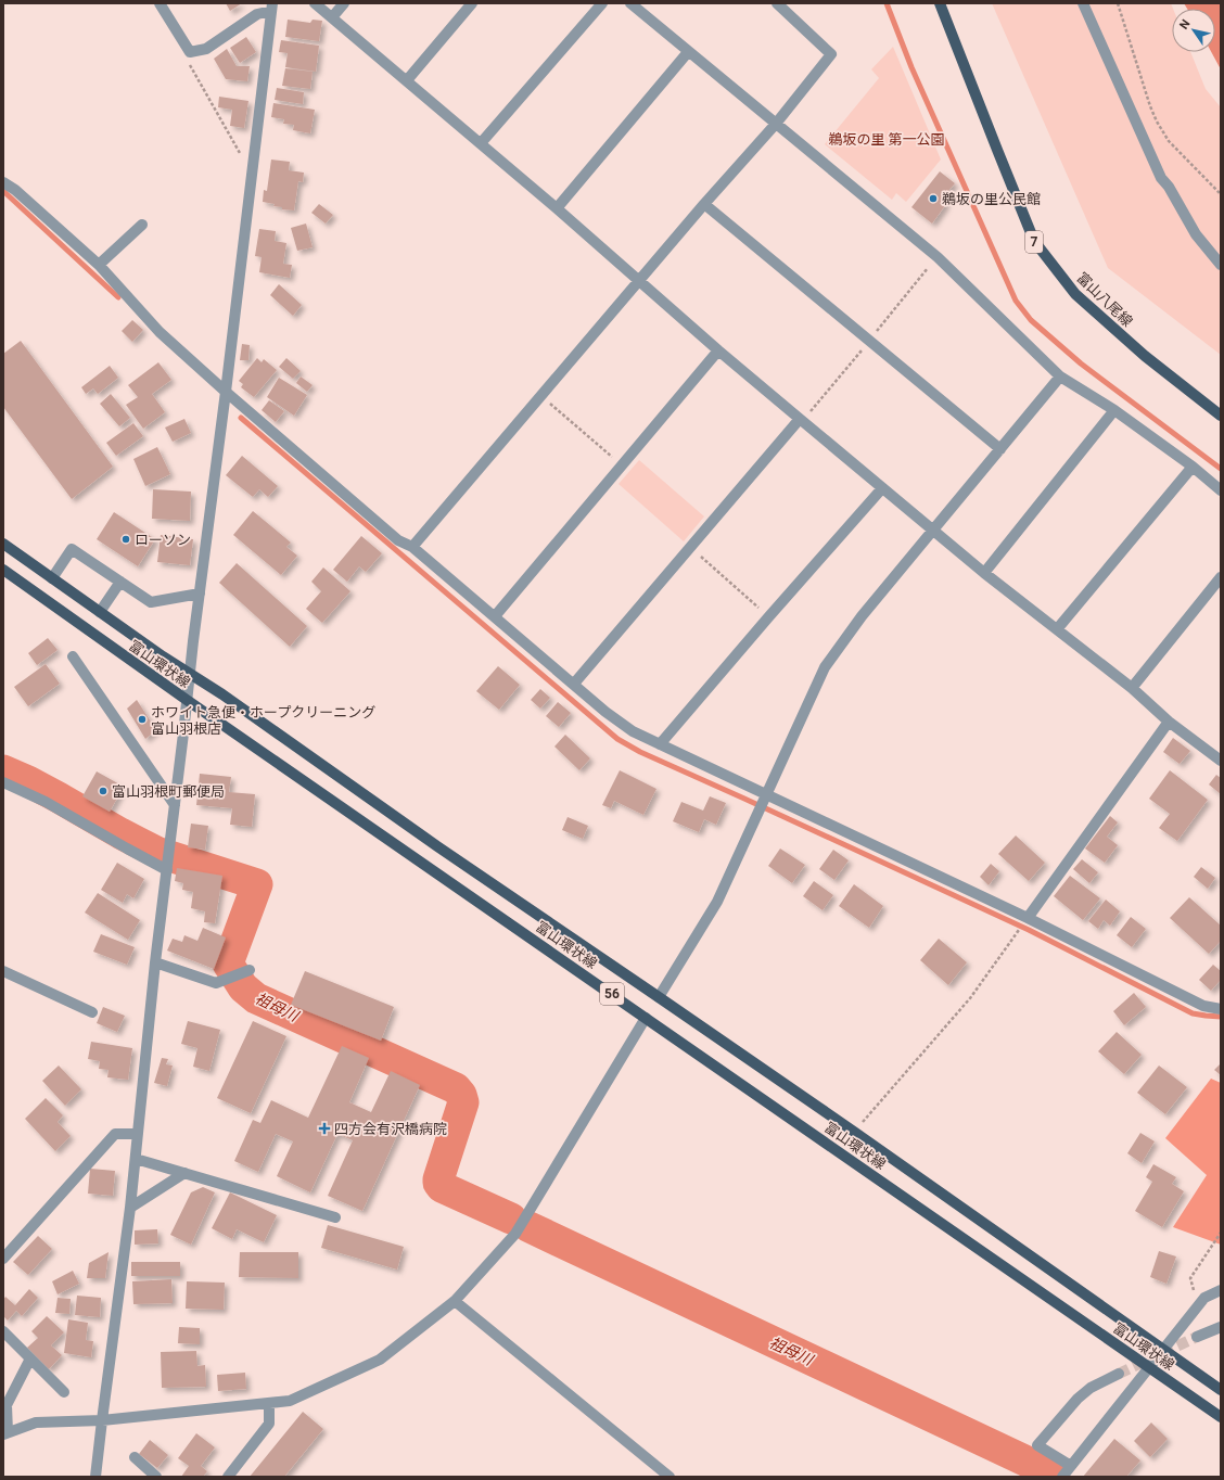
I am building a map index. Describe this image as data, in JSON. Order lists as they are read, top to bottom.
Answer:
{
  "streets": {
    "main road": [
      "7",
      "富山八尾線",
      "富山環状線",
      "56"
    ]
  },
  "water": ["祖母川"],
  "parks": ["鵜坂の里 第一公園"],
  "places": {
    "other": [
      "鵜坂の里公民館",
      "ローソン",
      "ホワイト急便・ホープクリーニング 富山羽根店",
      "富山羽根町郵便局"
    ],
    "health": ["四方会有沢橋病院"]
  },
  "north": "top left"
}
